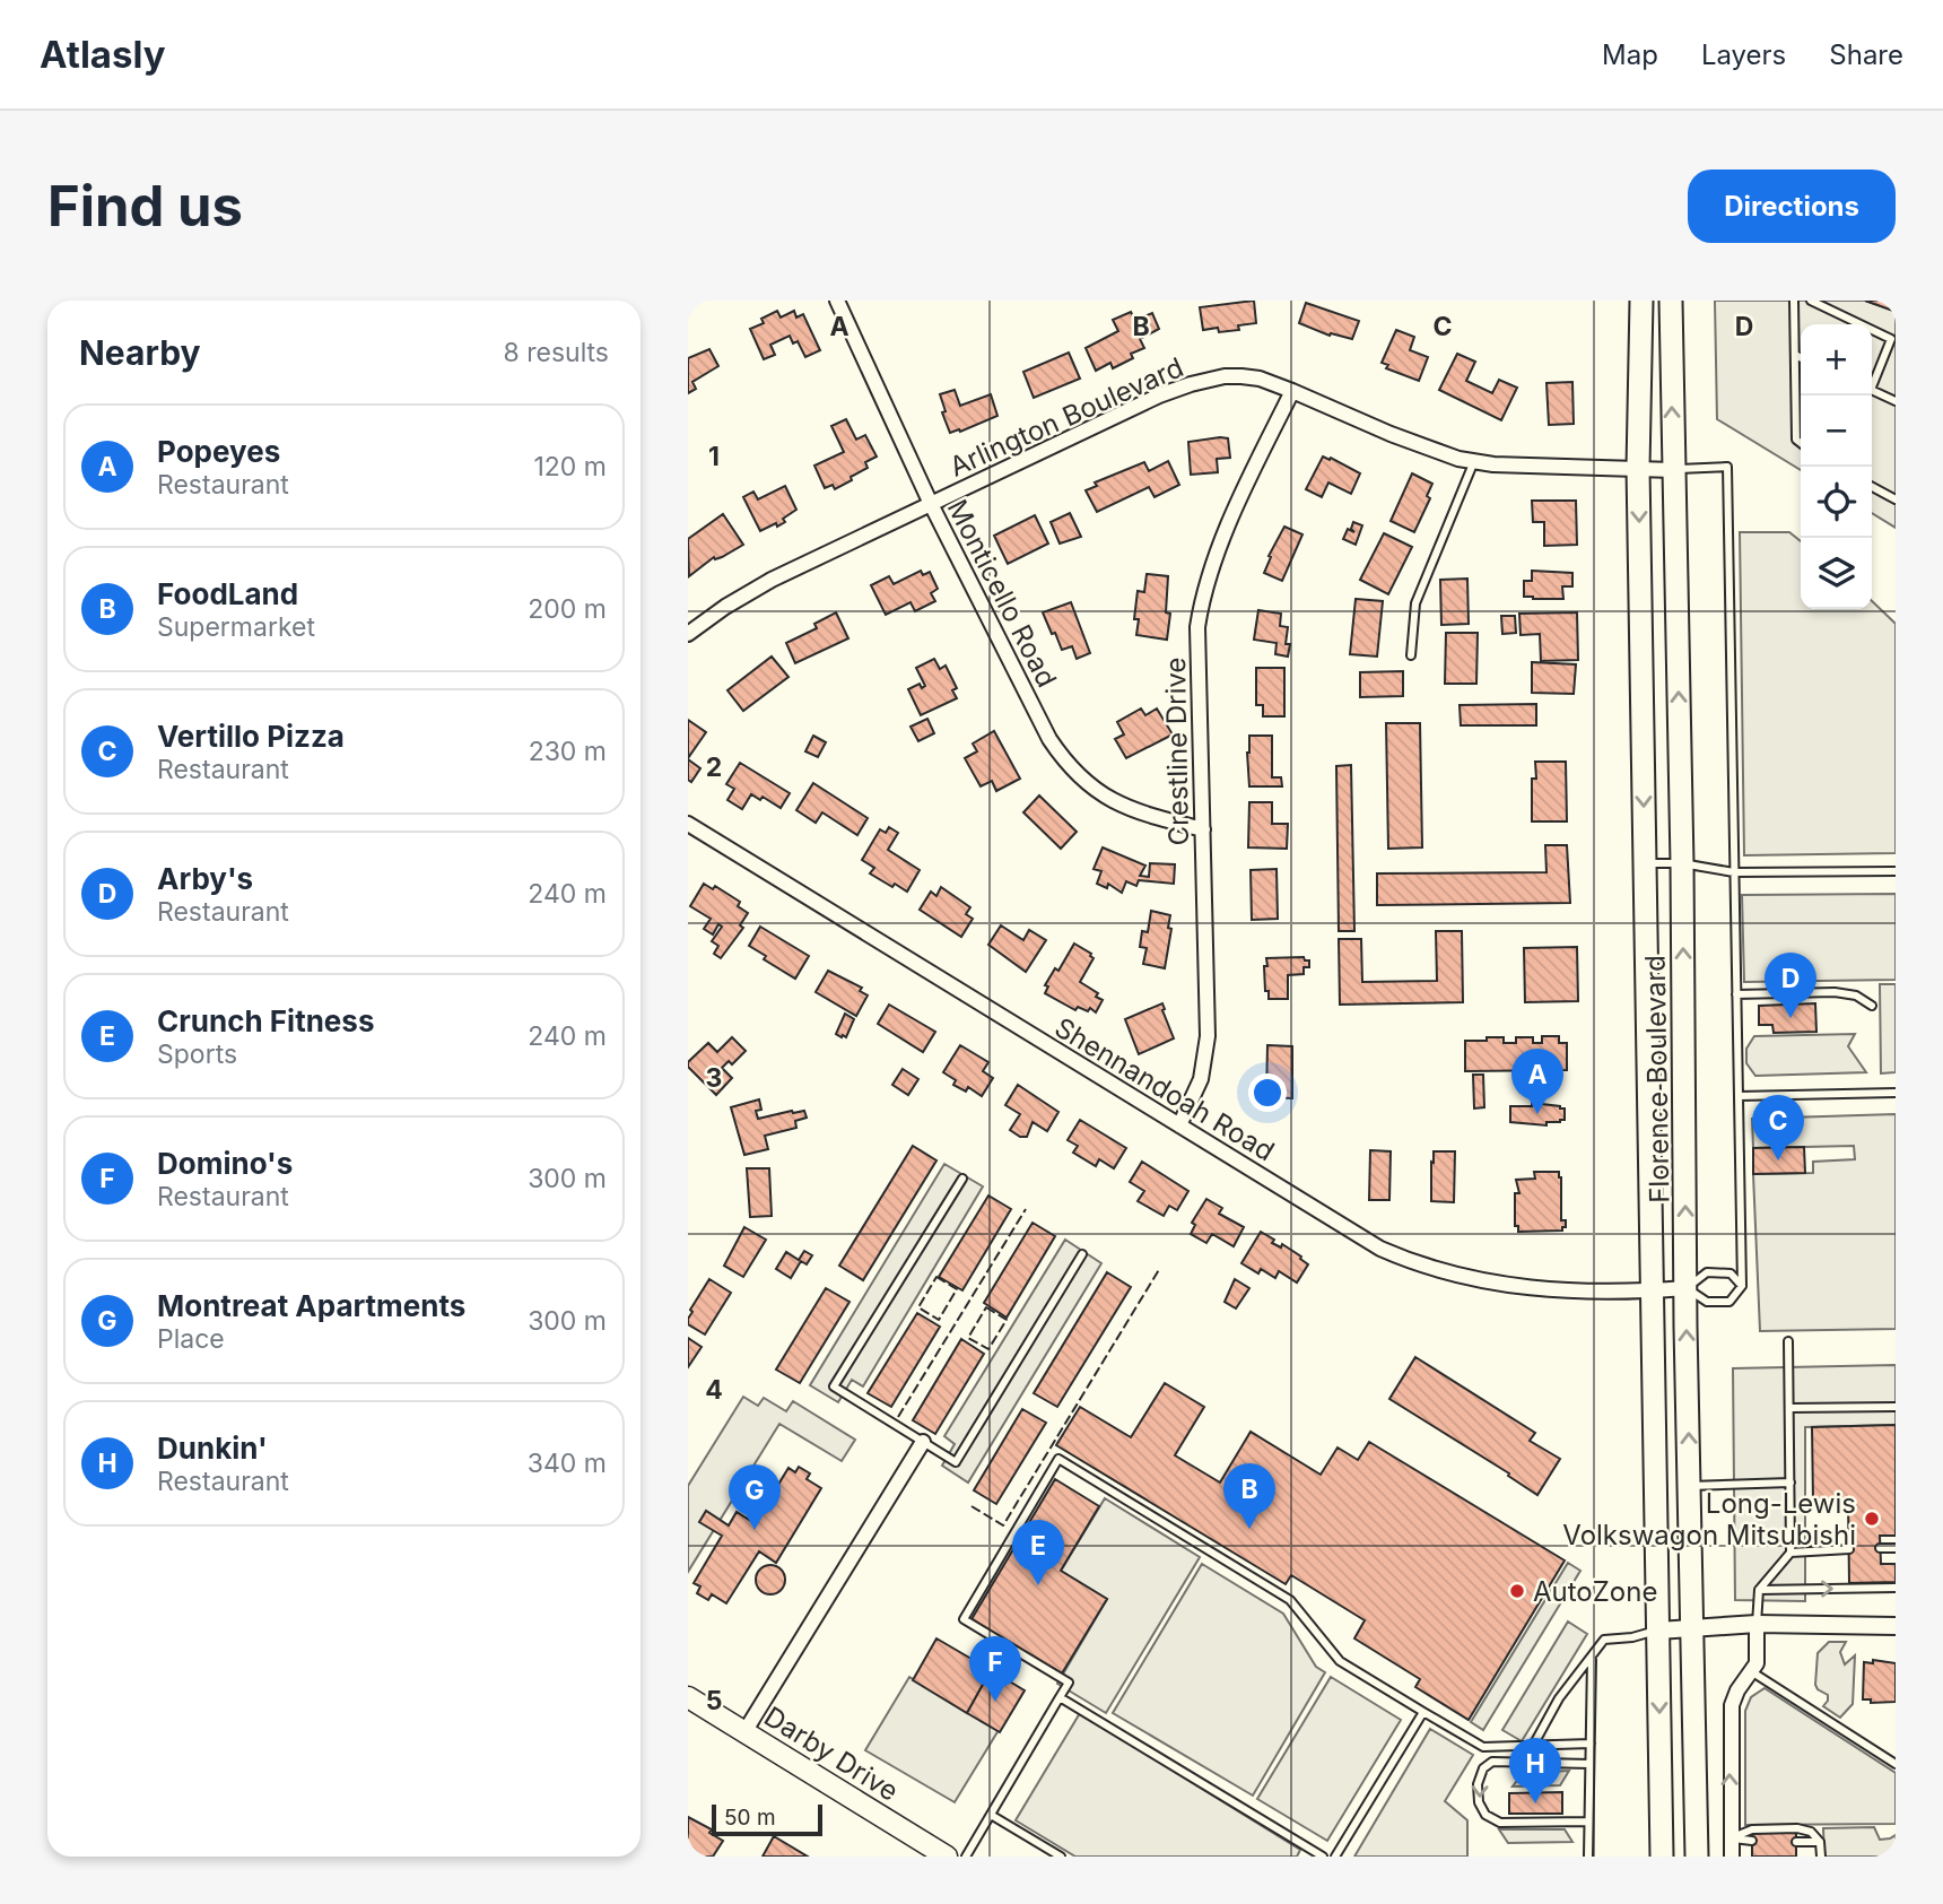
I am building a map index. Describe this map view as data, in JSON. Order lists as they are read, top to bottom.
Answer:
{
  "streets": {
    "highway": ["Florence Boulevard"],
    "main road": ["Darby Drive"],
    "street": [
      "Arlington Boulevard",
      "Monticello Road",
      "Crestline Drive",
      "Shennandoah Road"
    ]
  },
  "crossings": [
    ["Arlington Boulevard", "Monticello Road"],
    ["Arlington Boulevard", "Crestline Drive"],
    ["Arlington Boulevard", "Florence Boulevard"],
    ["Monticello Road", "Crestline Drive"],
    ["Crestline Drive", "Shennandoah Road"],
    ["Florence Boulevard", "Shennandoah Road"]
  ],
  "places": ["Long-Lewis Volkswagon Mitsubishi", "AutoZone"],
  "scale_bar": "50 m",
  "page": {
    "header": "Atlasly",
    "nav": ["Map", "Layers", "Share"],
    "buttons": "Directions",
    "title": "Find us",
    "heading": ["Nearby", "8 results"],
    "map_buttons": ["+", "−"],
    "list": [
      {
        "mark": "A",
        "name": "Popeyes",
        "note": "Restaurant",
        "value": "120 m"
      },
      {
        "mark": "B",
        "name": "FoodLand",
        "note": "Supermarket",
        "value": "200 m"
      },
      {
        "mark": "C",
        "name": "Vertillo Pizza",
        "note": "Restaurant",
        "value": "230 m"
      },
      {
        "mark": "D",
        "name": "Arby's",
        "note": "Restaurant",
        "value": "240 m"
      },
      {
        "mark": "E",
        "name": "Crunch Fitness",
        "note": "Sports",
        "value": "240 m"
      },
      {
        "mark": "F",
        "name": "Domino's",
        "note": "Restaurant",
        "value": "300 m"
      },
      {
        "mark": "G",
        "name": "Montreat Apartments",
        "note": "Place",
        "value": "300 m"
      },
      {
        "mark": "H",
        "name": "Dunkin'",
        "note": "Restaurant",
        "value": "340 m"
      }
    ],
    "pins": [
      "D",
      "A",
      "C",
      "B",
      "G",
      "E",
      "F",
      "H"
    ],
    "scale": "50 m"
  },
  "grid": {
    "columns": [
      "A",
      "B",
      "C",
      "D"
    ],
    "rows": [
      "1",
      "2",
      "3",
      "4",
      "5"
    ]
  }
}
